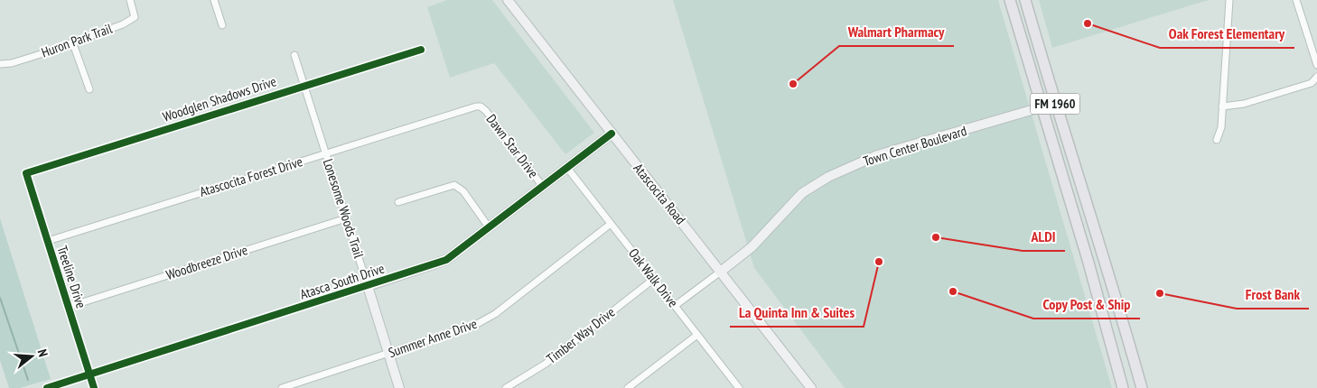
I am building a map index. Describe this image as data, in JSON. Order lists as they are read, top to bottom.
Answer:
{
  "streets": {
    "main road": ["FM 1960"],
    "street": [
      "Huron Park Trail",
      "Woodglen Shadows Drive",
      "Dawn Star Drive",
      "Town Center Boulevard",
      "Atascocita Forest Drive",
      "Atascocita Road",
      "Lonesome Woods Trail",
      "Woodbreeze Drive",
      "Treeline Drive",
      "Oak Walk Drive",
      "Atasca South Drive",
      "Timber Way Drive",
      "Summer Anne Drive"
    ]
  },
  "crossings": [
    ["Woodglen Shadows Drive", "Lonesome Woods Trail"],
    ["Woodglen Shadows Drive", "Treeline Drive"],
    ["FM 1960", "Town Center Boulevard"],
    ["Dawn Star Drive", "Atascocita Forest Drive"],
    ["Dawn Star Drive", "Atasca South Drive"],
    ["Town Center Boulevard", "Atascocita Road"],
    ["Town Center Boulevard", "Oak Walk Drive"],
    ["Atascocita Forest Drive", "Lonesome Woods Trail"],
    ["Atascocita Forest Drive", "Treeline Drive"],
    ["Atascocita Road", "Atasca South Drive"],
    ["Lonesome Woods Trail", "Woodbreeze Drive"],
    ["Lonesome Woods Trail", "Atasca South Drive"],
    ["Lonesome Woods Trail", "Summer Anne Drive"],
    ["Woodbreeze Drive", "Treeline Drive"],
    ["Treeline Drive", "Atasca South Drive"],
    ["Oak Walk Drive", "Atasca South Drive"],
    ["Oak Walk Drive", "Timber Way Drive"],
    ["Oak Walk Drive", "Summer Anne Drive"]
  ],
  "places": [
    "Oak Forest Elementary",
    "Walmart Pharmacy",
    "ALDI",
    "La Quinta Inn & Suites",
    "Copy Post & Ship",
    "Frost Bank"
  ],
  "north": "right"
}
